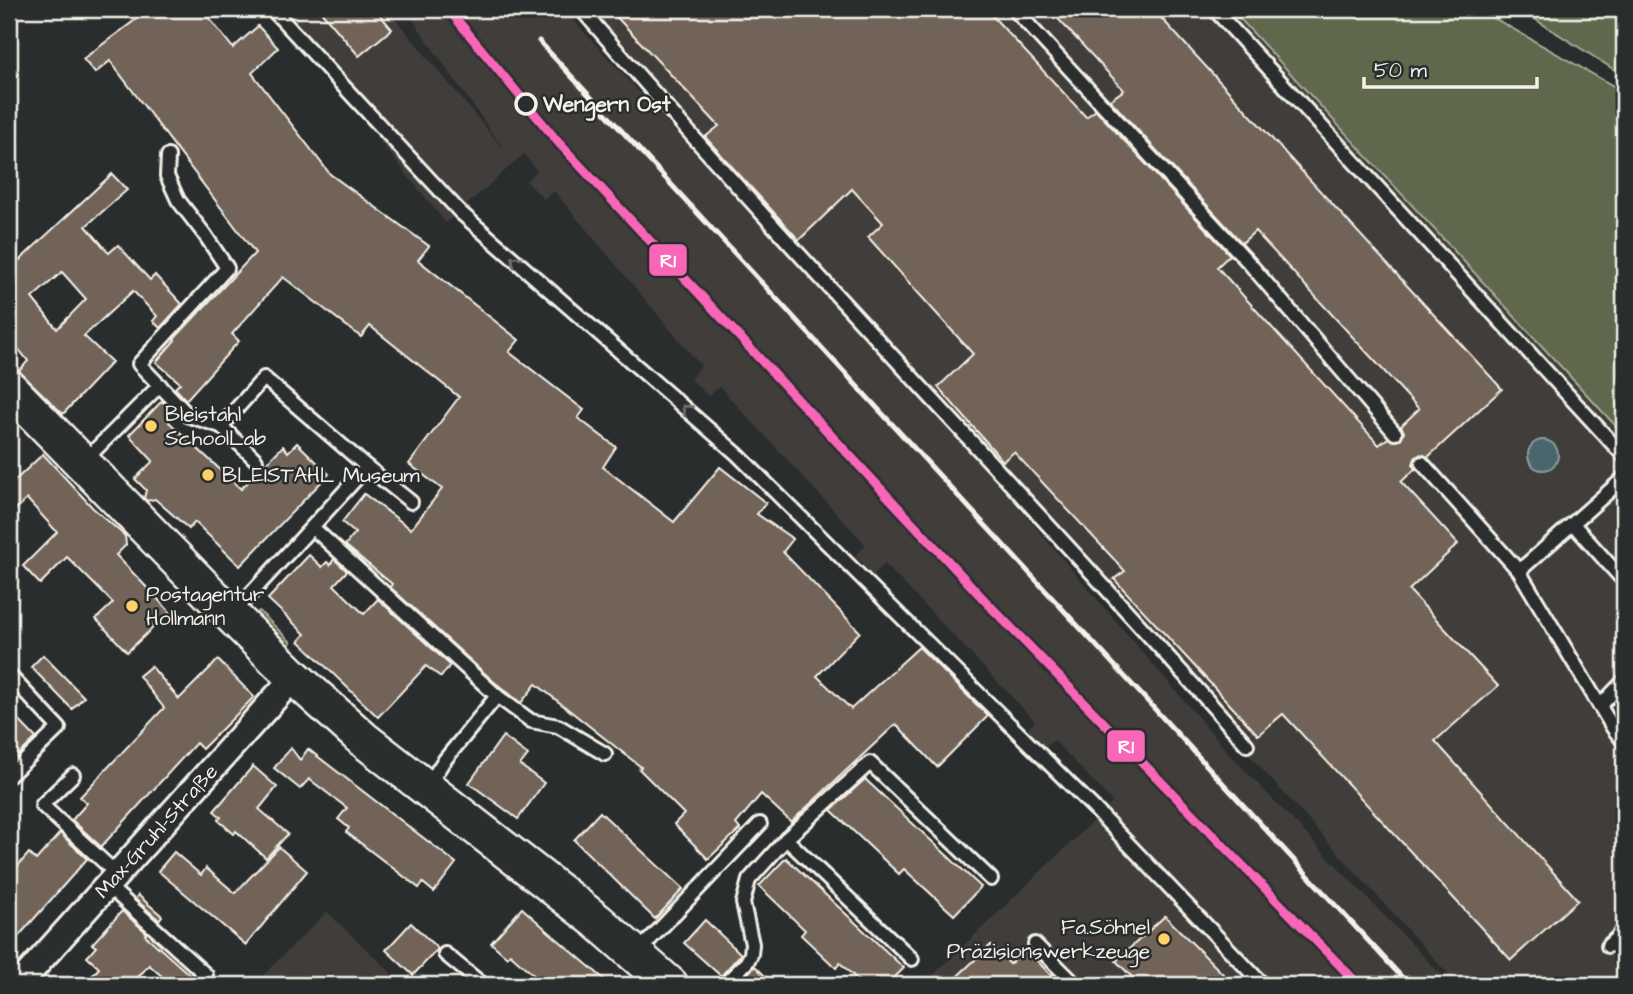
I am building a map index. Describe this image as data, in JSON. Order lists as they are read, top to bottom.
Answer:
{
  "streets": {
    "street": ["Max-Gruhl-Straße"]
  },
  "places": [
    "Wengern Ost",
    "Bleistahl SchoolLab",
    "BLEISTAHL Museum",
    "Postagentur Hollmann",
    "Fa.Söhnel Präzisionswerkzeuge"
  ],
  "lines": ["transit line R1"],
  "scale_bar": "50 m"
}
